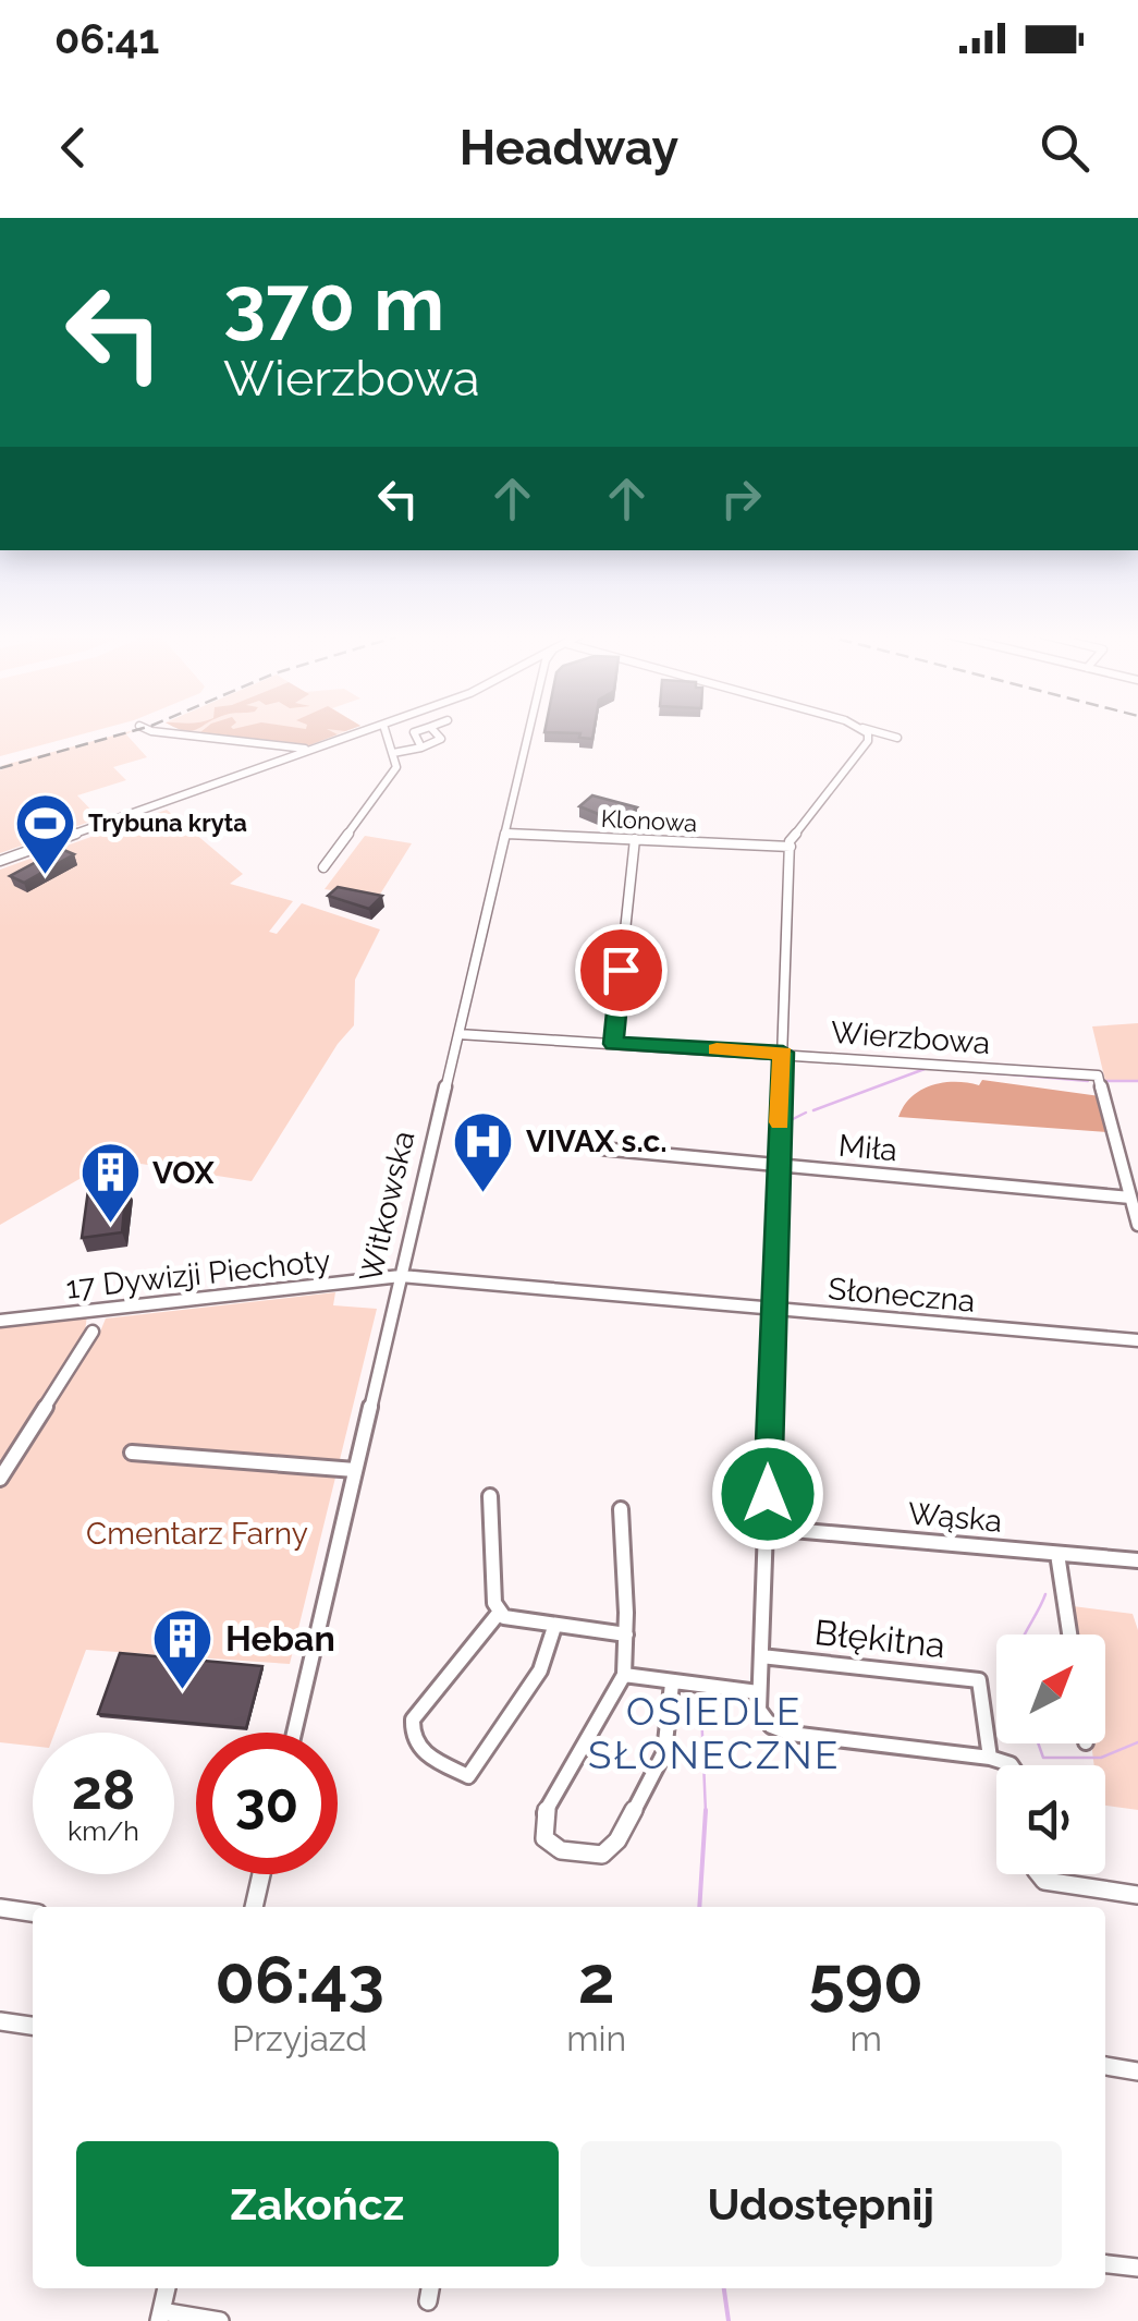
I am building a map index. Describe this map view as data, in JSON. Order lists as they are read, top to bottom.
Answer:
{
  "streets": {
    "street": [
      "Klonowa",
      "Wierzbowa",
      "Miła",
      "Witkowska",
      "17 Dywizji Piechoty",
      "Słoneczna",
      "Wąska",
      "Błękitna"
    ]
  },
  "crossings": [
    ["Klonowa", "Witkowska"],
    ["Wierzbowa", "Miła"],
    ["Wierzbowa", "Witkowska"],
    ["Witkowska", "17 Dywizji Piechoty"],
    ["Witkowska", "Słoneczna"],
    ["17 Dywizji Piechoty", "Słoneczna"]
  ],
  "districts": ["OSIEDLE SŁONECZNE"],
  "parks": ["Cmentarz Farny"],
  "places": {
    "sports": ["Trybuna kryta"],
    "hospital": ["VIVAX s.c."],
    "building": ["VOX", "Heban"]
  },
  "north": "top right",
  "page": {
    "status": "06:41",
    "header": "Headway",
    "turn": ["370 m", "Wierzbowa"],
    "speed": "28 km/h",
    "limit": "30",
    "eta": [
      "06:43",
      "Przyjazd",
      "2",
      "min",
      "590",
      "m"
    ],
    "buttons": ["Zakończ", "Udostępnij"]
  }
}
